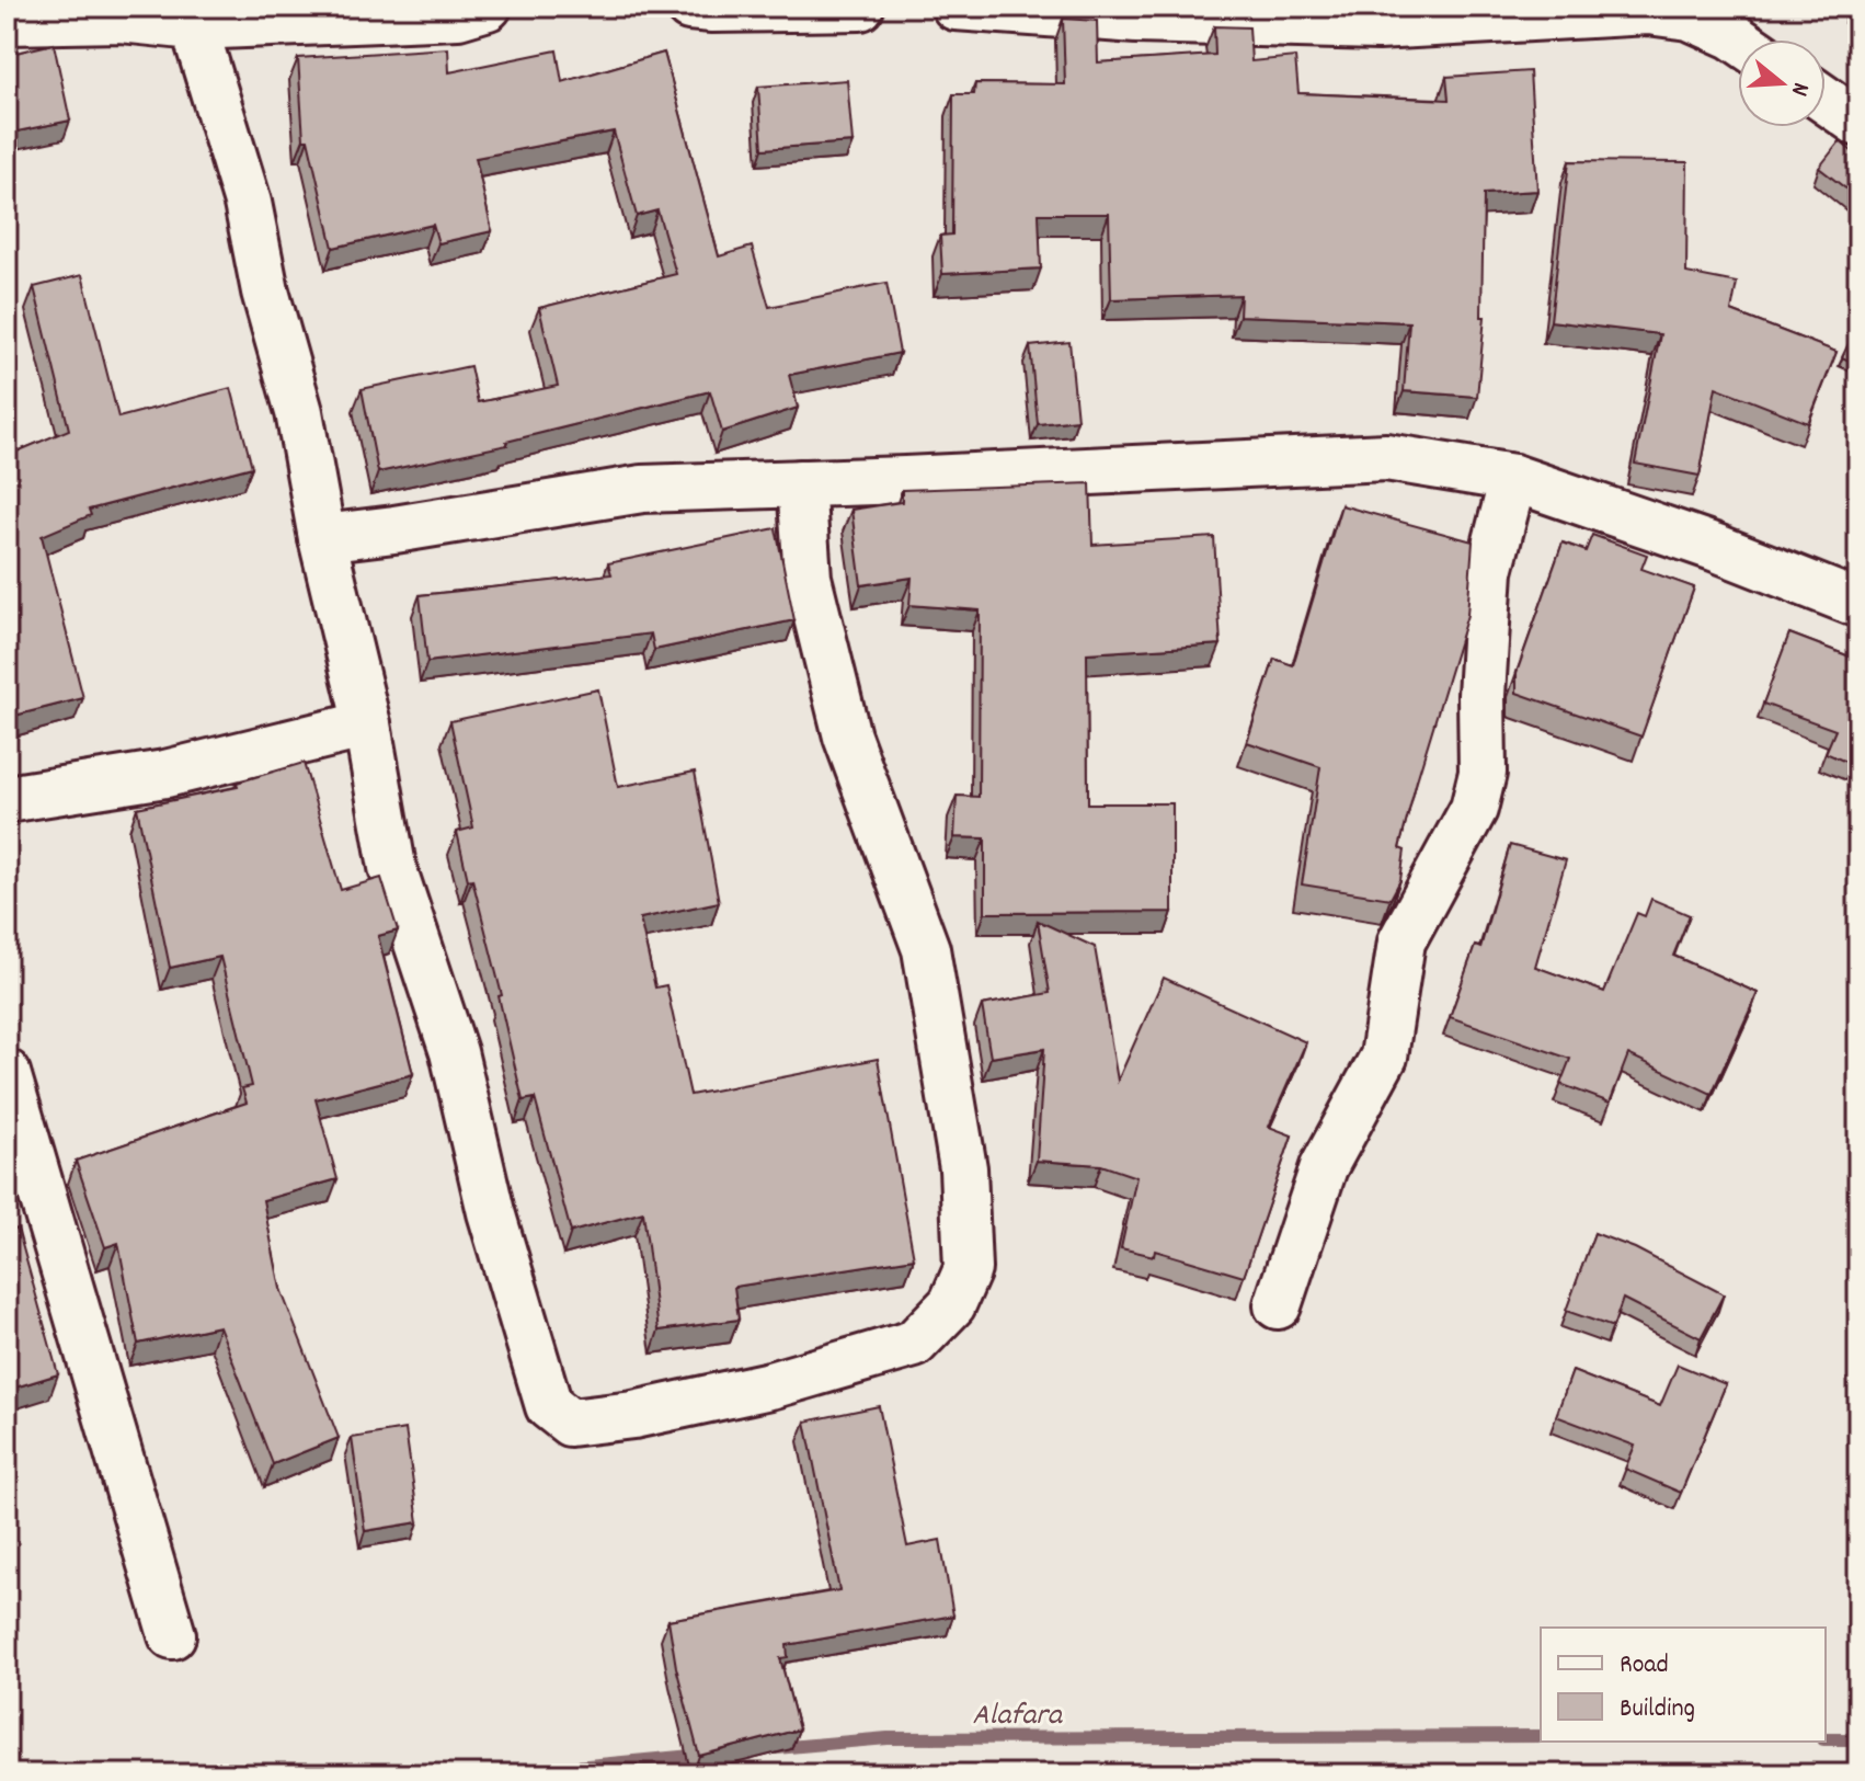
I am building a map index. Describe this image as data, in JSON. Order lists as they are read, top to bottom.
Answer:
{
  "water": ["Alafara"],
  "legend": ["Road", "Building"],
  "north": "right"
}
